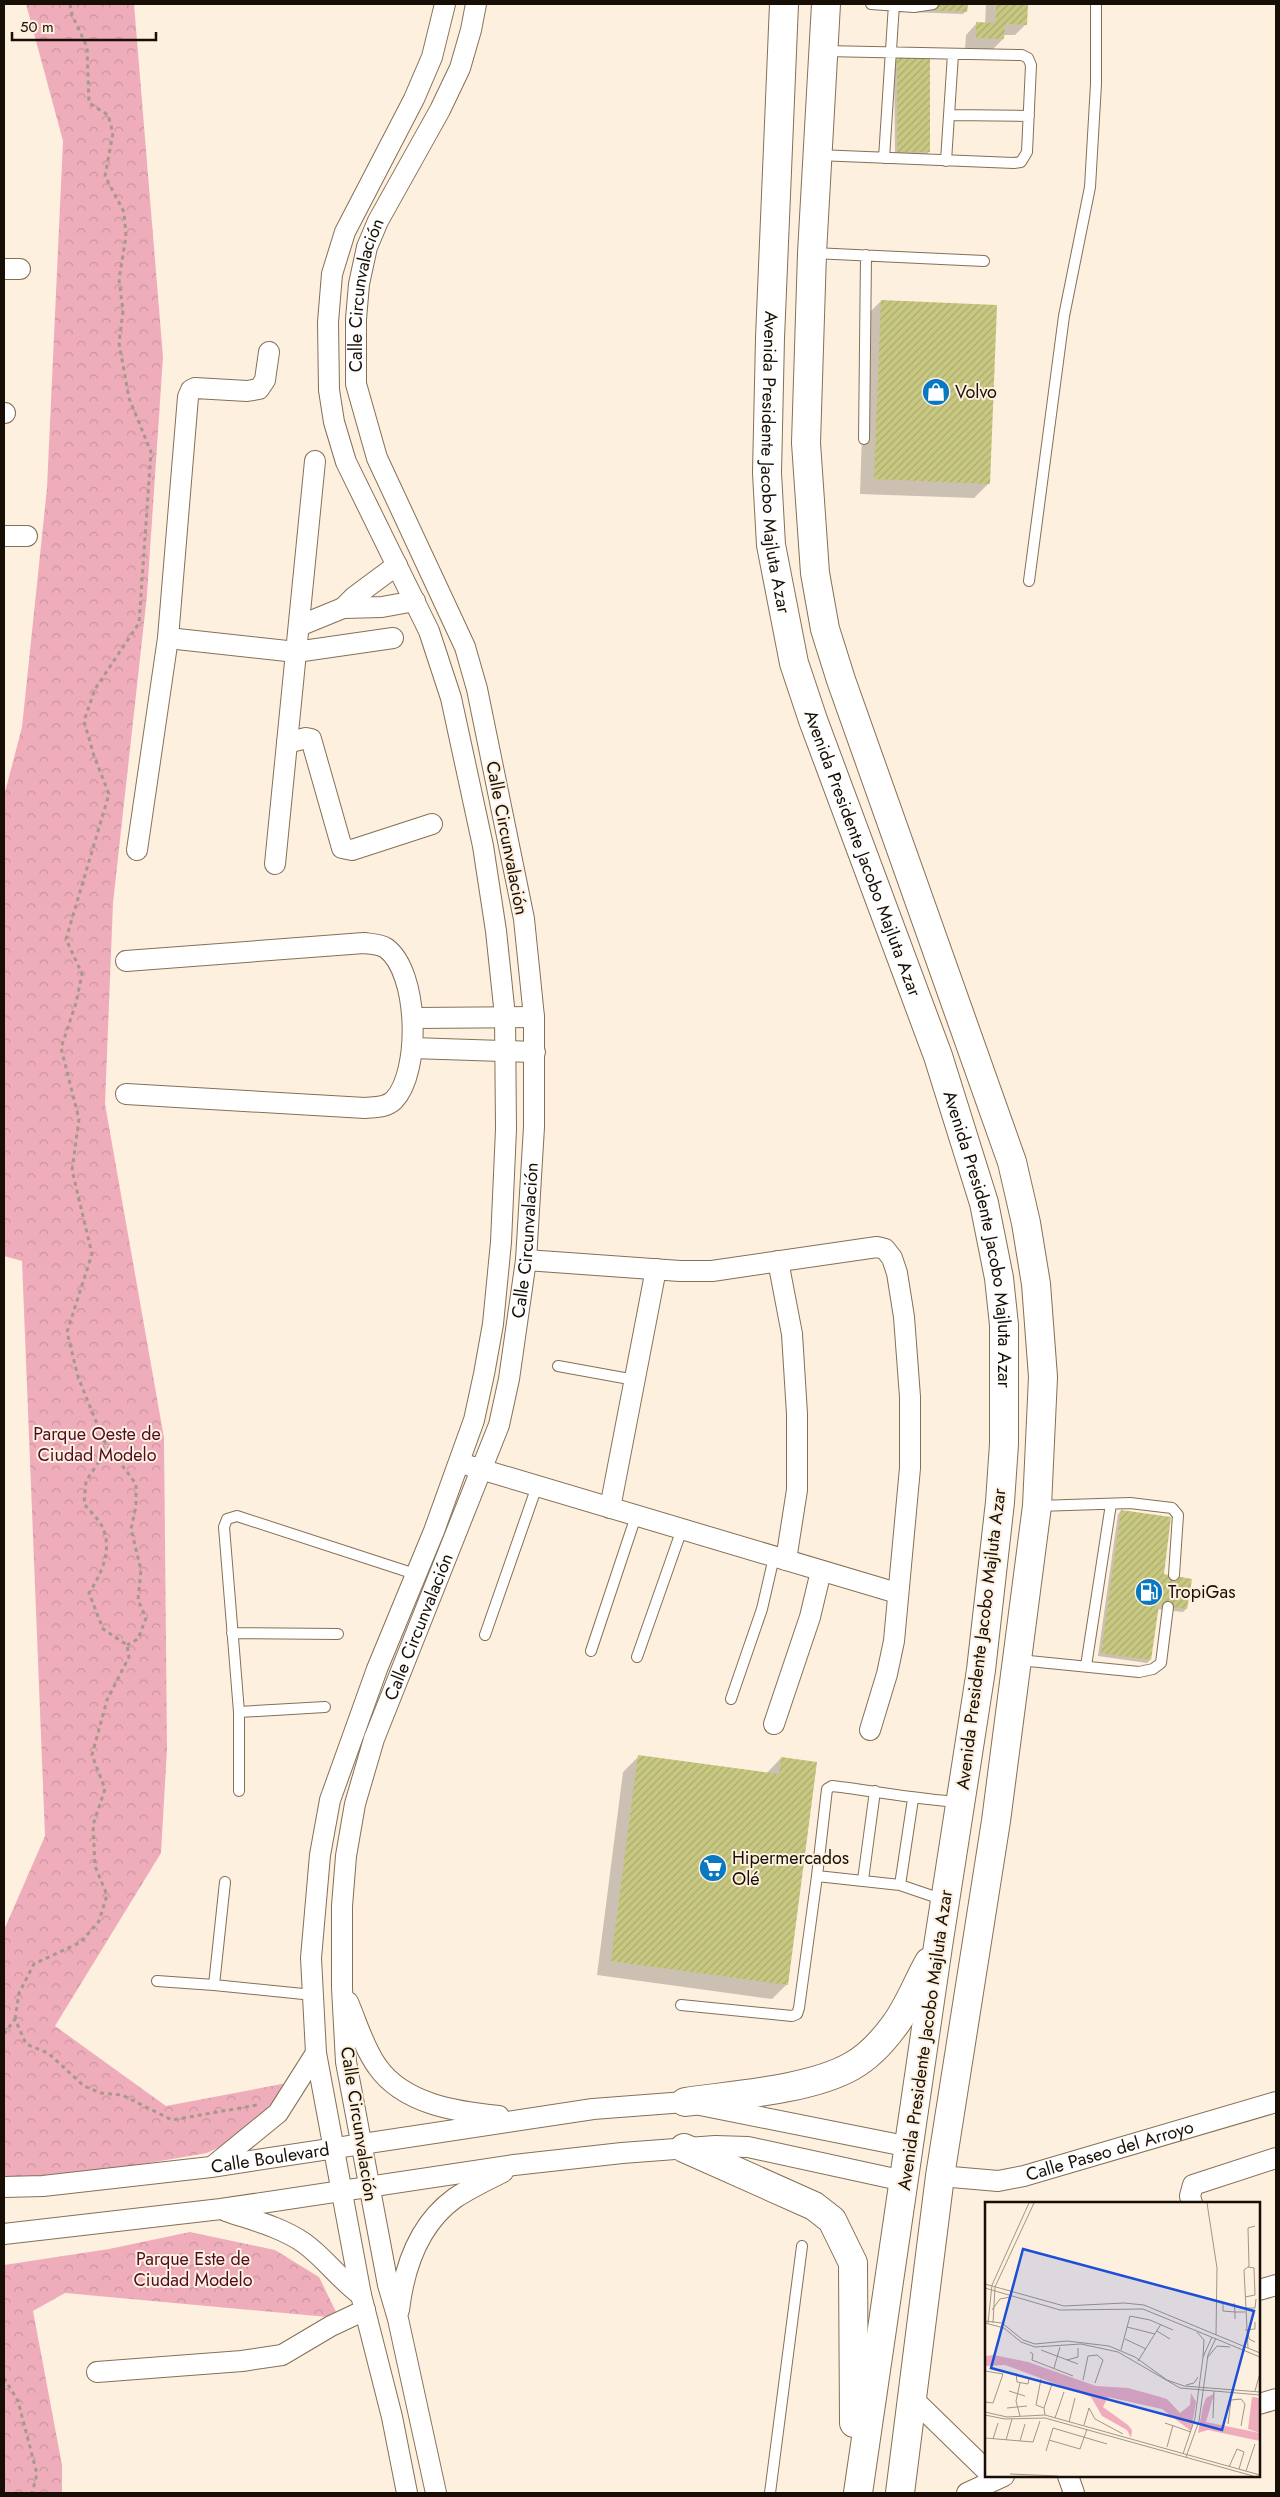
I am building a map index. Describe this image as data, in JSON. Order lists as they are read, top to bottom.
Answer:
{
  "streets": {
    "main road": ["Avenida Presidente Jacobo Majluta Azar"],
    "street": ["Calle Circunvalación", "Calle Paseo del Arroyo", "Calle Boulevard"]
  },
  "crossings": [
    ["Calle Circunvalación", "Calle Boulevard"],
    ["Avenida Presidente Jacobo Majluta Azar", "Calle Paseo del Arroyo"],
    ["Avenida Presidente Jacobo Majluta Azar", "Calle Boulevard"]
  ],
  "parks": ["Parque Oeste de Ciudad Modelo", "Parque Este de Ciudad Modelo"],
  "places": {
    "shop": ["Volvo"],
    "fuel station": ["TropiGas"],
    "supermarket": ["Hipermercados Olé"]
  },
  "scale_bar": "50 m"
}
